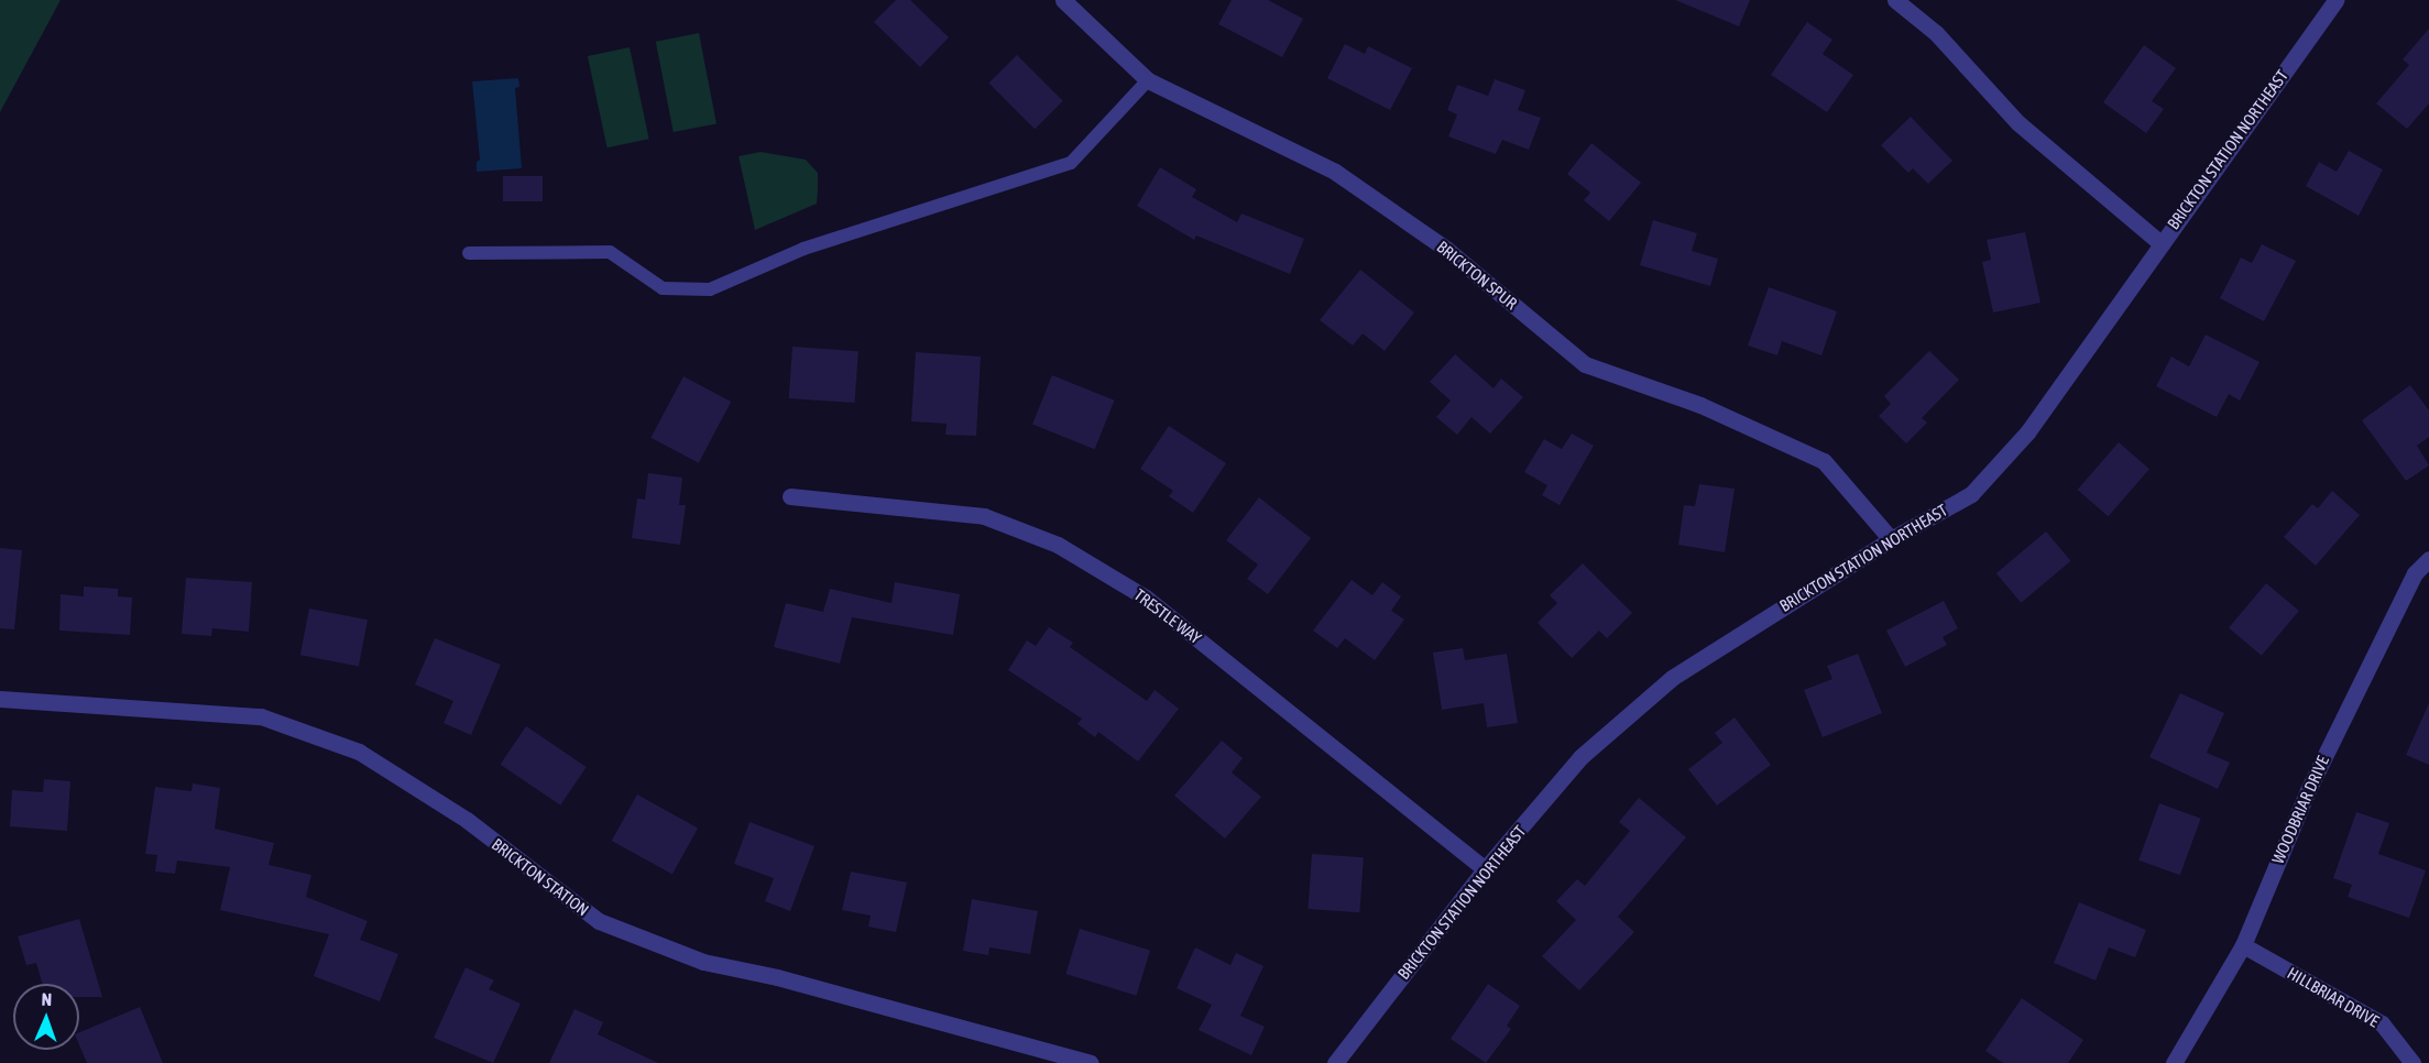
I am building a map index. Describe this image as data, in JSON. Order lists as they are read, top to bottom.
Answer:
{
  "streets": {
    "street": [
      "BRICKTON STATION NORTHEAST",
      "BRICKTON SPUR",
      "TRESTLE WAY",
      "WOODBRIAR DRIVE",
      "BRICKTON STATION",
      "HILLBRIAR DRIVE"
    ]
  },
  "crossings": [
    ["BRICKTON STATION NORTHEAST", "BRICKTON SPUR"],
    ["BRICKTON STATION NORTHEAST", "TRESTLE WAY"],
    ["WOODBRIAR DRIVE", "HILLBRIAR DRIVE"]
  ],
  "north": "top"
}
